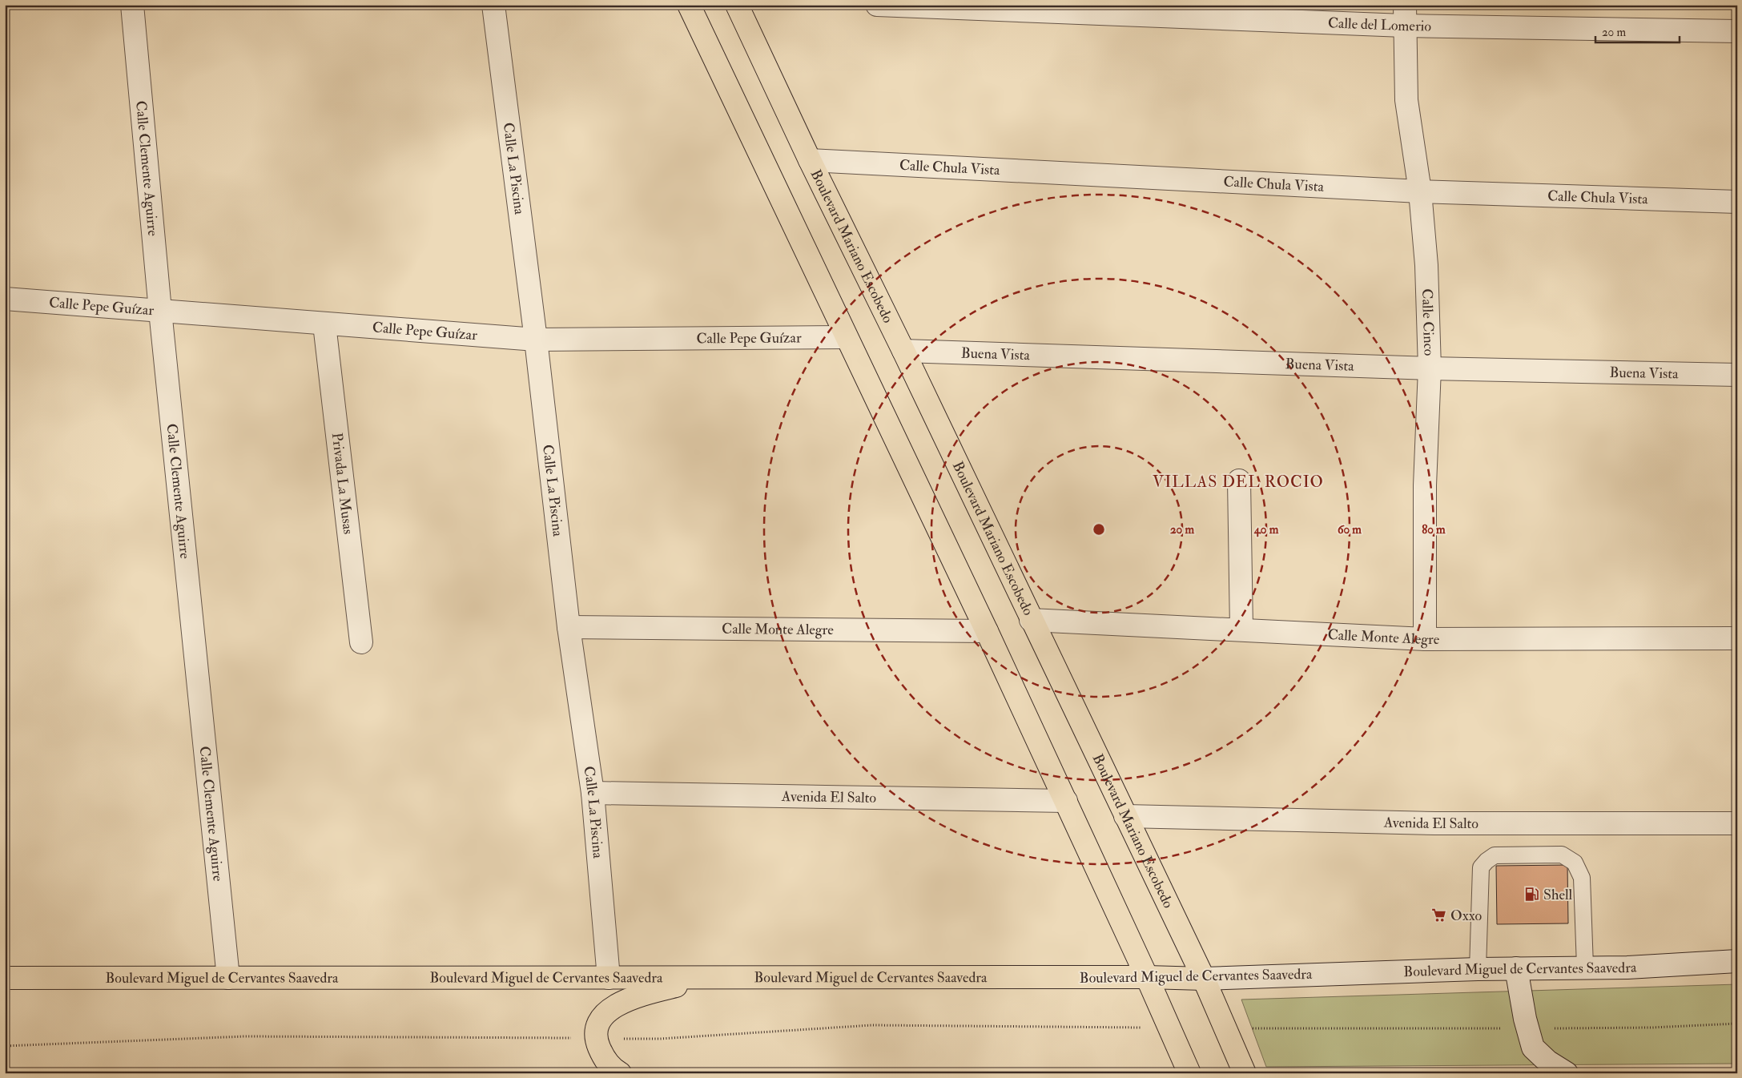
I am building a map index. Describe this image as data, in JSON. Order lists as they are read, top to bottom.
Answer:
{
  "streets": {
    "main road": ["Boulevard Mariano Escobedo", "Boulevard Miguel de Cervantes Saavedra"],
    "street": [
      "Calle del Lomerio",
      "Calle Chula Vista",
      "Calle Clemente Aguirre",
      "Calle La Piscina",
      "Calle Pepe Guízar",
      "Calle Cinco",
      "Buena Vista",
      "Privada La Musas",
      "Calle Monte Alegre",
      "Avenida El Salto"
    ]
  },
  "crossings": [
    ["Calle del Lomerio", "Calle Cinco"],
    ["Calle Chula Vista", "Boulevard Mariano Escobedo"],
    ["Calle Chula Vista", "Calle Cinco"],
    ["Calle Clemente Aguirre", "Calle Pepe Guízar"],
    ["Calle Clemente Aguirre", "Boulevard Miguel de Cervantes Saavedra"],
    ["Calle La Piscina", "Calle Pepe Guízar"],
    ["Calle La Piscina", "Calle Monte Alegre"],
    ["Calle La Piscina", "Avenida El Salto"],
    ["Calle La Piscina", "Boulevard Miguel de Cervantes Saavedra"],
    ["Boulevard Mariano Escobedo", "Buena Vista"],
    ["Boulevard Mariano Escobedo", "Calle Monte Alegre"],
    ["Boulevard Mariano Escobedo", "Avenida El Salto"],
    ["Boulevard Mariano Escobedo", "Boulevard Miguel de Cervantes Saavedra"],
    ["Calle Pepe Guízar", "Privada La Musas"],
    ["Calle Cinco", "Buena Vista"],
    ["Calle Cinco", "Calle Monte Alegre"]
  ],
  "districts": ["VILLAS DEL ROCIO"],
  "places": {
    "fuel station": ["Shell"],
    "supermarket": ["Oxxo"]
  },
  "scale_bar": "20 m",
  "rings": [
    "20 m",
    "40 m",
    "60 m",
    "80 m"
  ]
}
